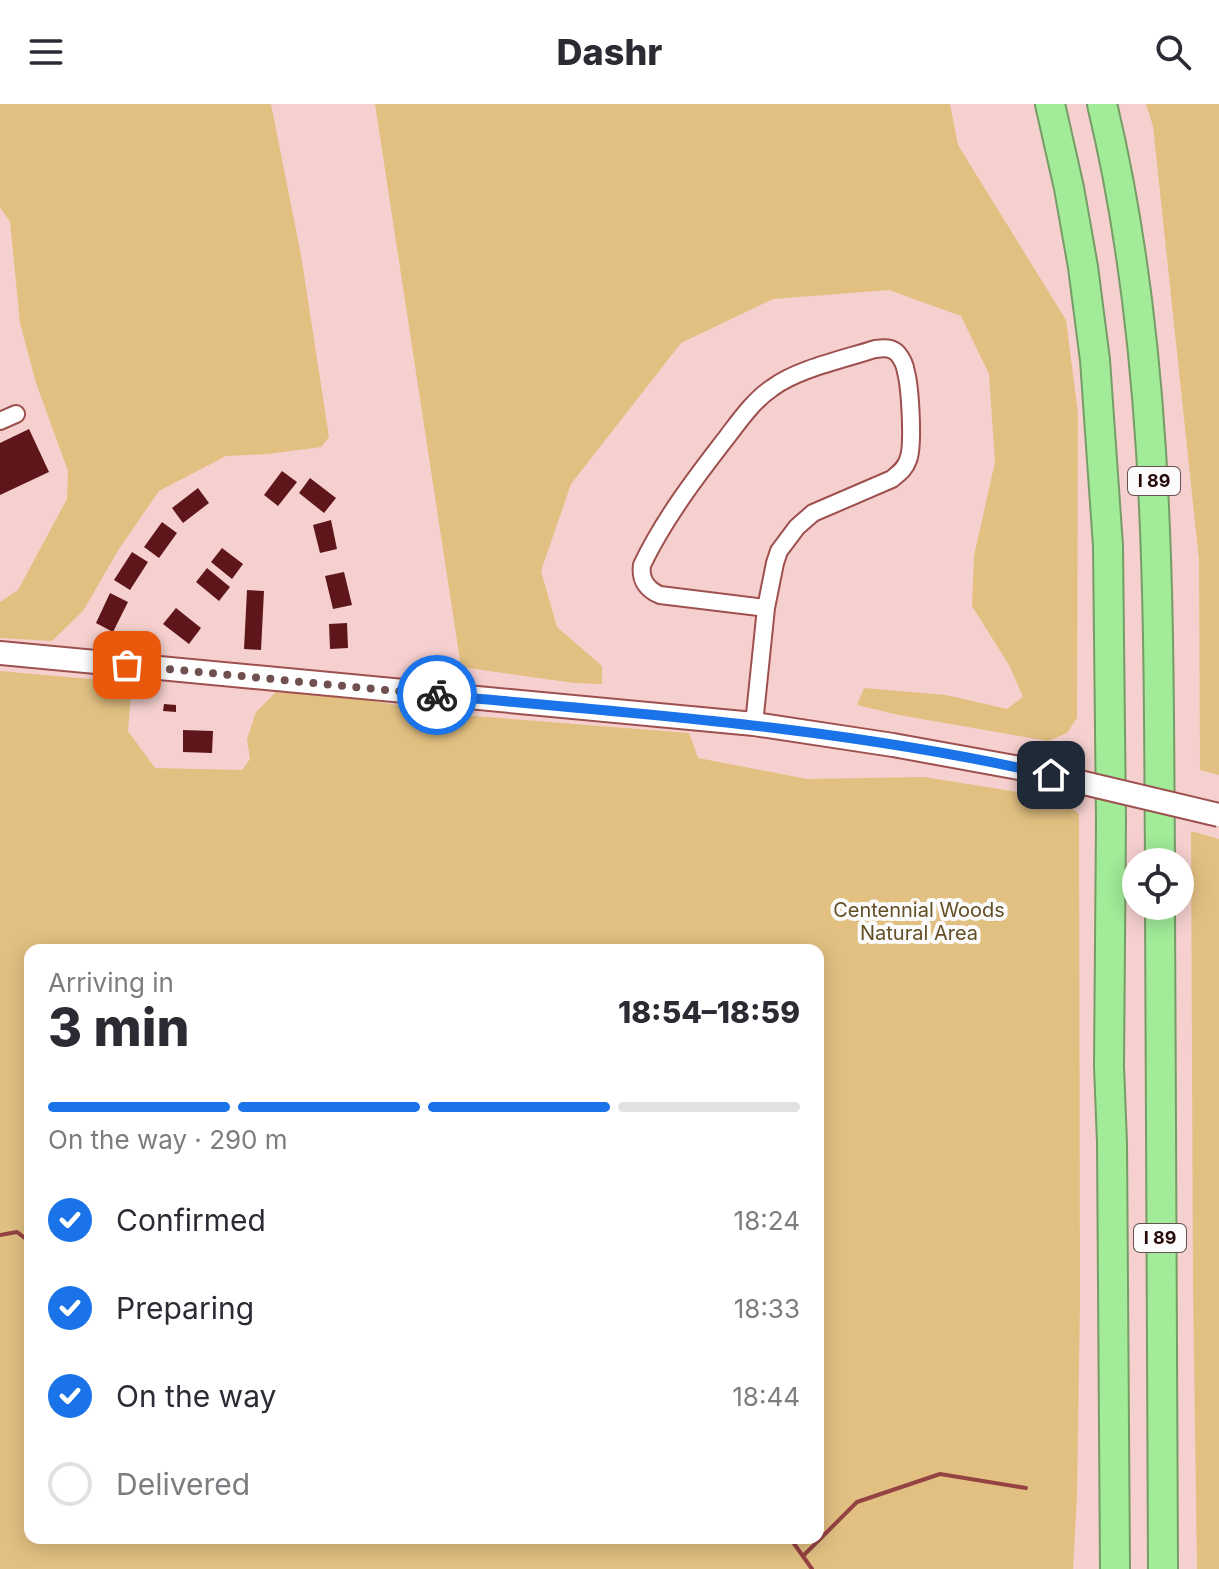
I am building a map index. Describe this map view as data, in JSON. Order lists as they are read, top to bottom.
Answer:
{
  "streets": {
    "highway": ["I 89"]
  },
  "parks": ["Centennial Woods Natural Area"],
  "page": {
    "header": "Dashr",
    "heading": ["3 min", "Arriving in", "18:54–18:59"],
    "bar": "On the way · 290 m",
    "list": [
      ["Confirmed", "18:24"],
      ["Preparing", "18:33"],
      ["On the way", "18:44"],
      "Delivered"
    ]
  }
}
